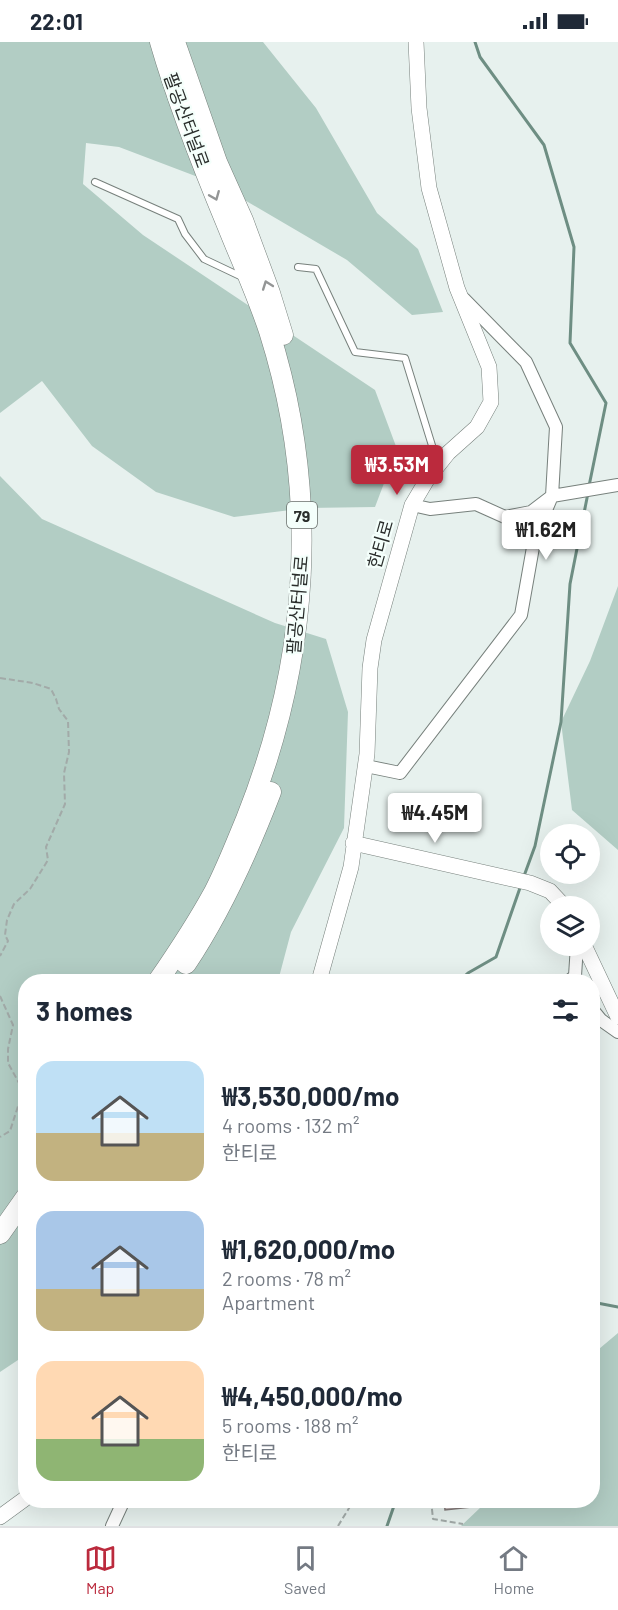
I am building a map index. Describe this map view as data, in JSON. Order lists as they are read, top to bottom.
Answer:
{
  "streets": {
    "highway": ["팔공산터널로", "79"],
    "street": ["한티로"]
  },
  "page": {
    "status": "22:01",
    "price": ["₩3.53M", "₩1.62M", "₩4.45M"],
    "heading": "3 homes",
    "list": [
      {
        "name": "₩3,530,000/mo",
        "note": "4 rooms · 132 m² · 한티로"
      },
      {
        "name": "₩1,620,000/mo",
        "note": "2 rooms · 78 m² · Apartment"
      },
      {
        "name": "₩4,450,000/mo",
        "note": "5 rooms · 188 m² · 한티로"
      }
    ],
    "tabs": ["Map", "Saved", "Home"]
  }
}
